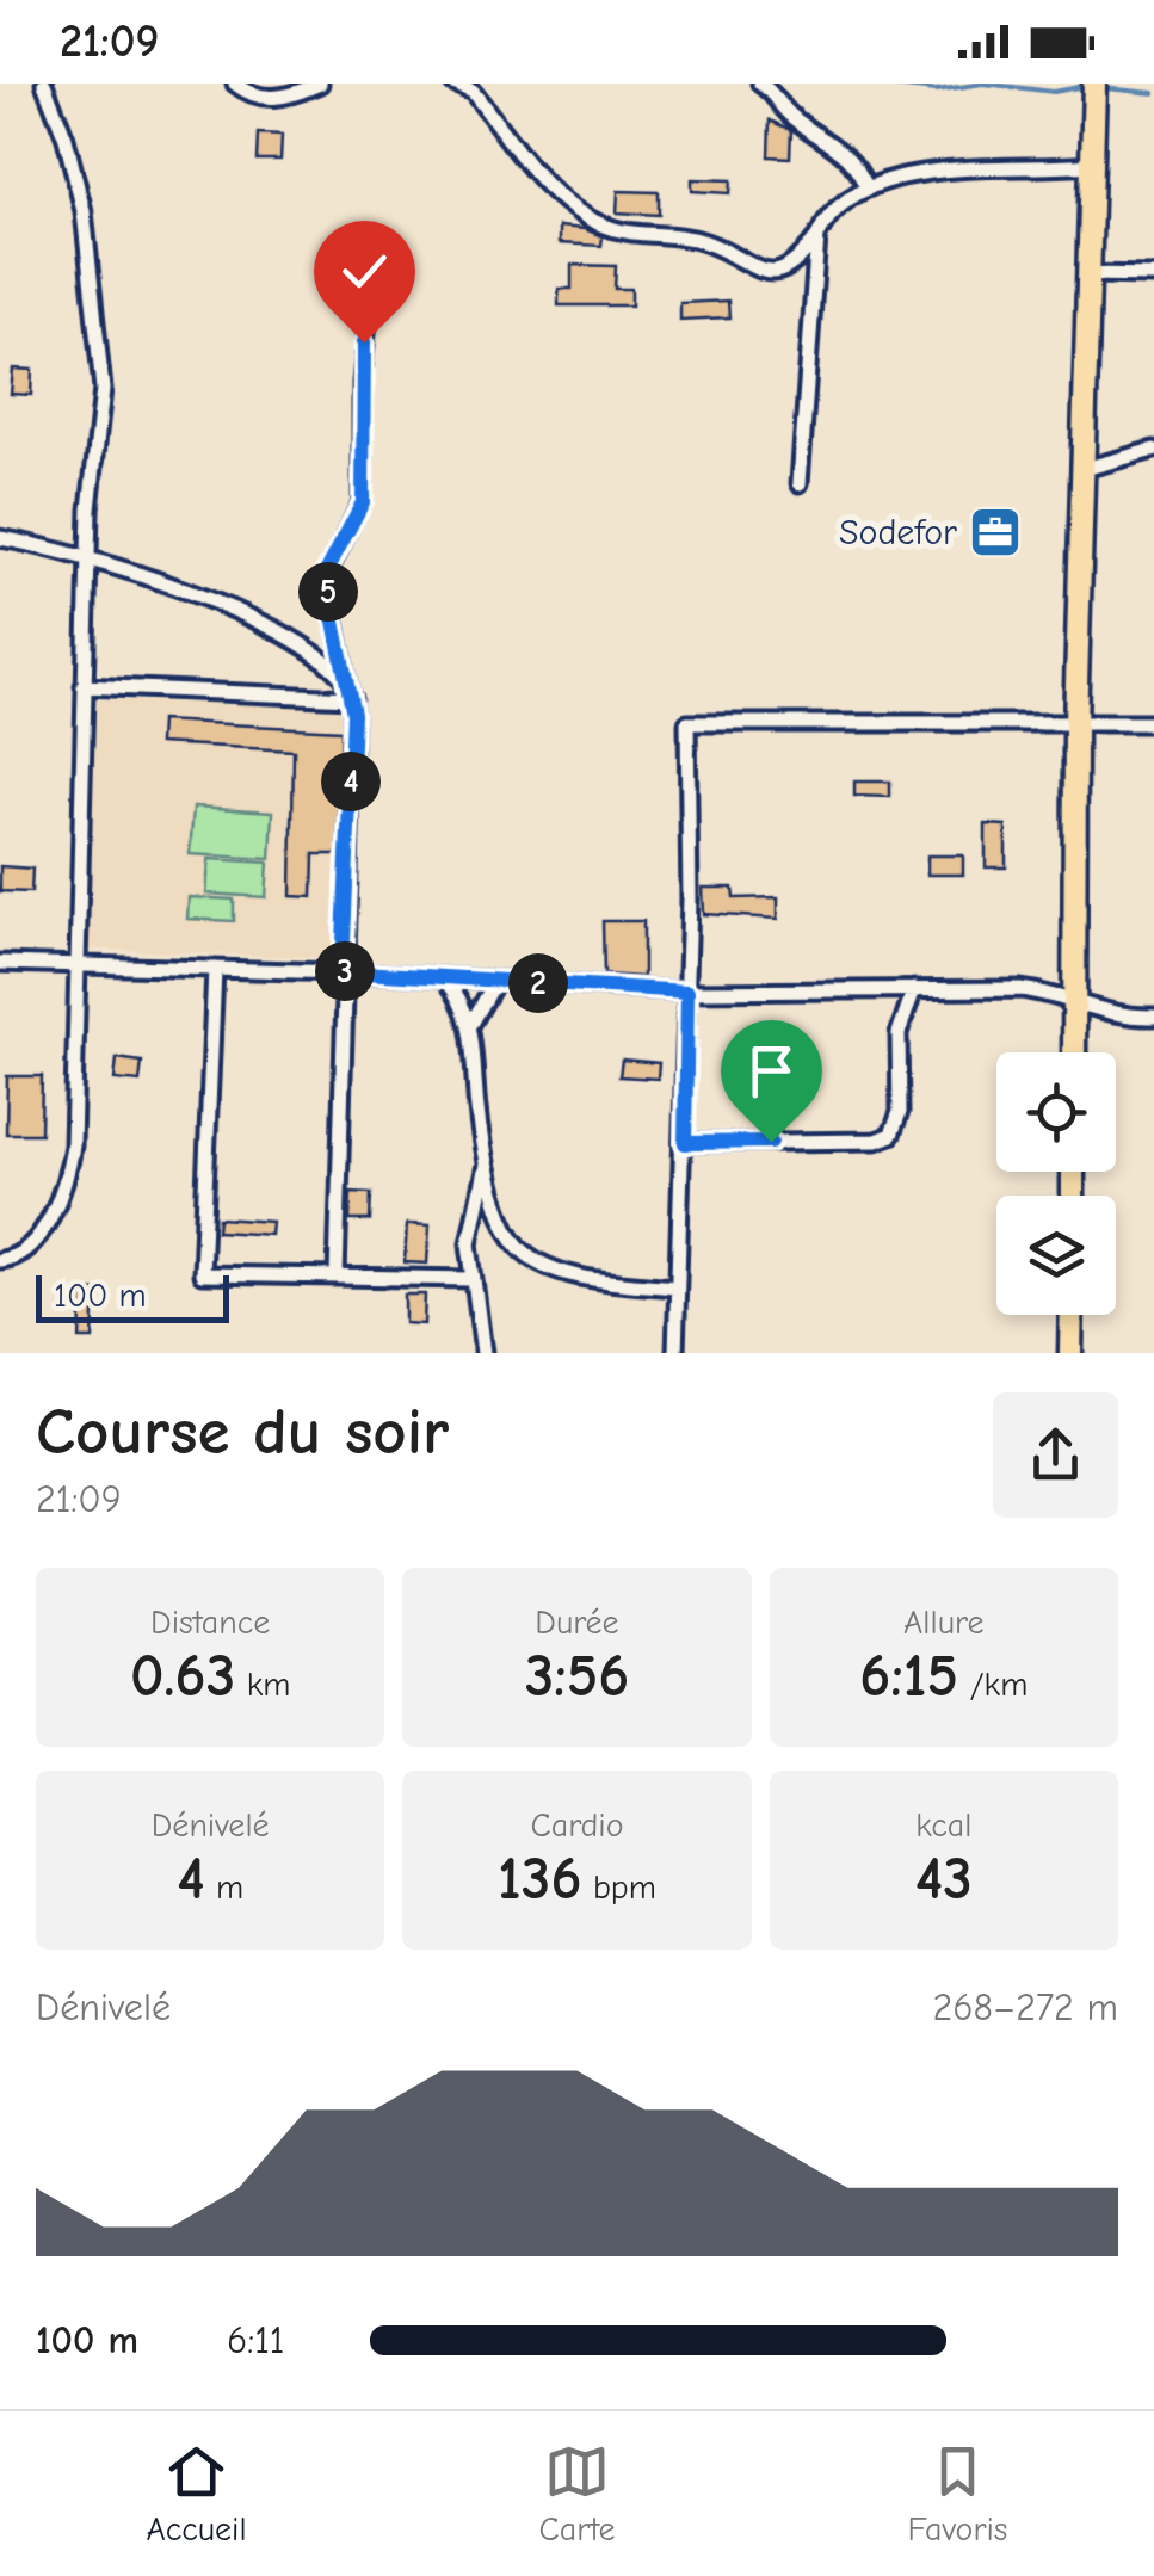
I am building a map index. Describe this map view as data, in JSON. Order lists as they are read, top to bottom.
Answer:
{
  "places": {
    "office": ["Sodefor"]
  },
  "scale_bar": "100 m",
  "page": {
    "status": "21:09",
    "pins": [
      "5",
      "4",
      "3",
      "2"
    ],
    "scale": "100 m",
    "heading": ["Course du soir", "21:09"],
    "stats": [
      ["Distance", "0.63 km"],
      ["Durée", "3:56"],
      ["Allure", "6:15 /km"],
      ["Dénivelé", "4 m"],
      ["Cardio", "136 bpm"],
      ["kcal", "43"]
    ],
    "chart": ["Dénivelé", "268–272 m"],
    "list": [
      {
        "name": "100 m",
        "note": "6:11"
      }
    ],
    "tabs": ["Accueil", "Carte", "Favoris"]
  }
}
